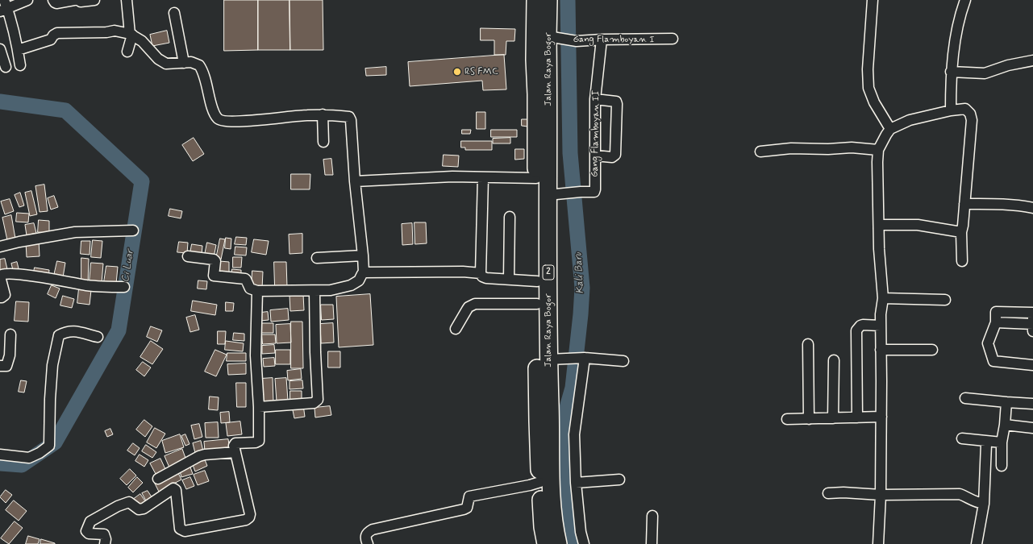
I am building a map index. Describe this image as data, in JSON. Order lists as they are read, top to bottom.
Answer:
{
  "streets": {
    "highway": ["Jalan Raya Bogor", "2"],
    "street": ["Gang Flamboyan I", "Gang Flamboyan II"]
  },
  "crossings": [
    ["Gang Flamboyan I", "Jalan Raya Bogor"],
    ["Gang Flamboyan I", "Gang Flamboyan II"],
    ["Jalan Raya Bogor", "Gang Flamboyan II"]
  ],
  "water": ["Ci Luar", "Kali Baru"],
  "places": ["RS FMC"]
}
